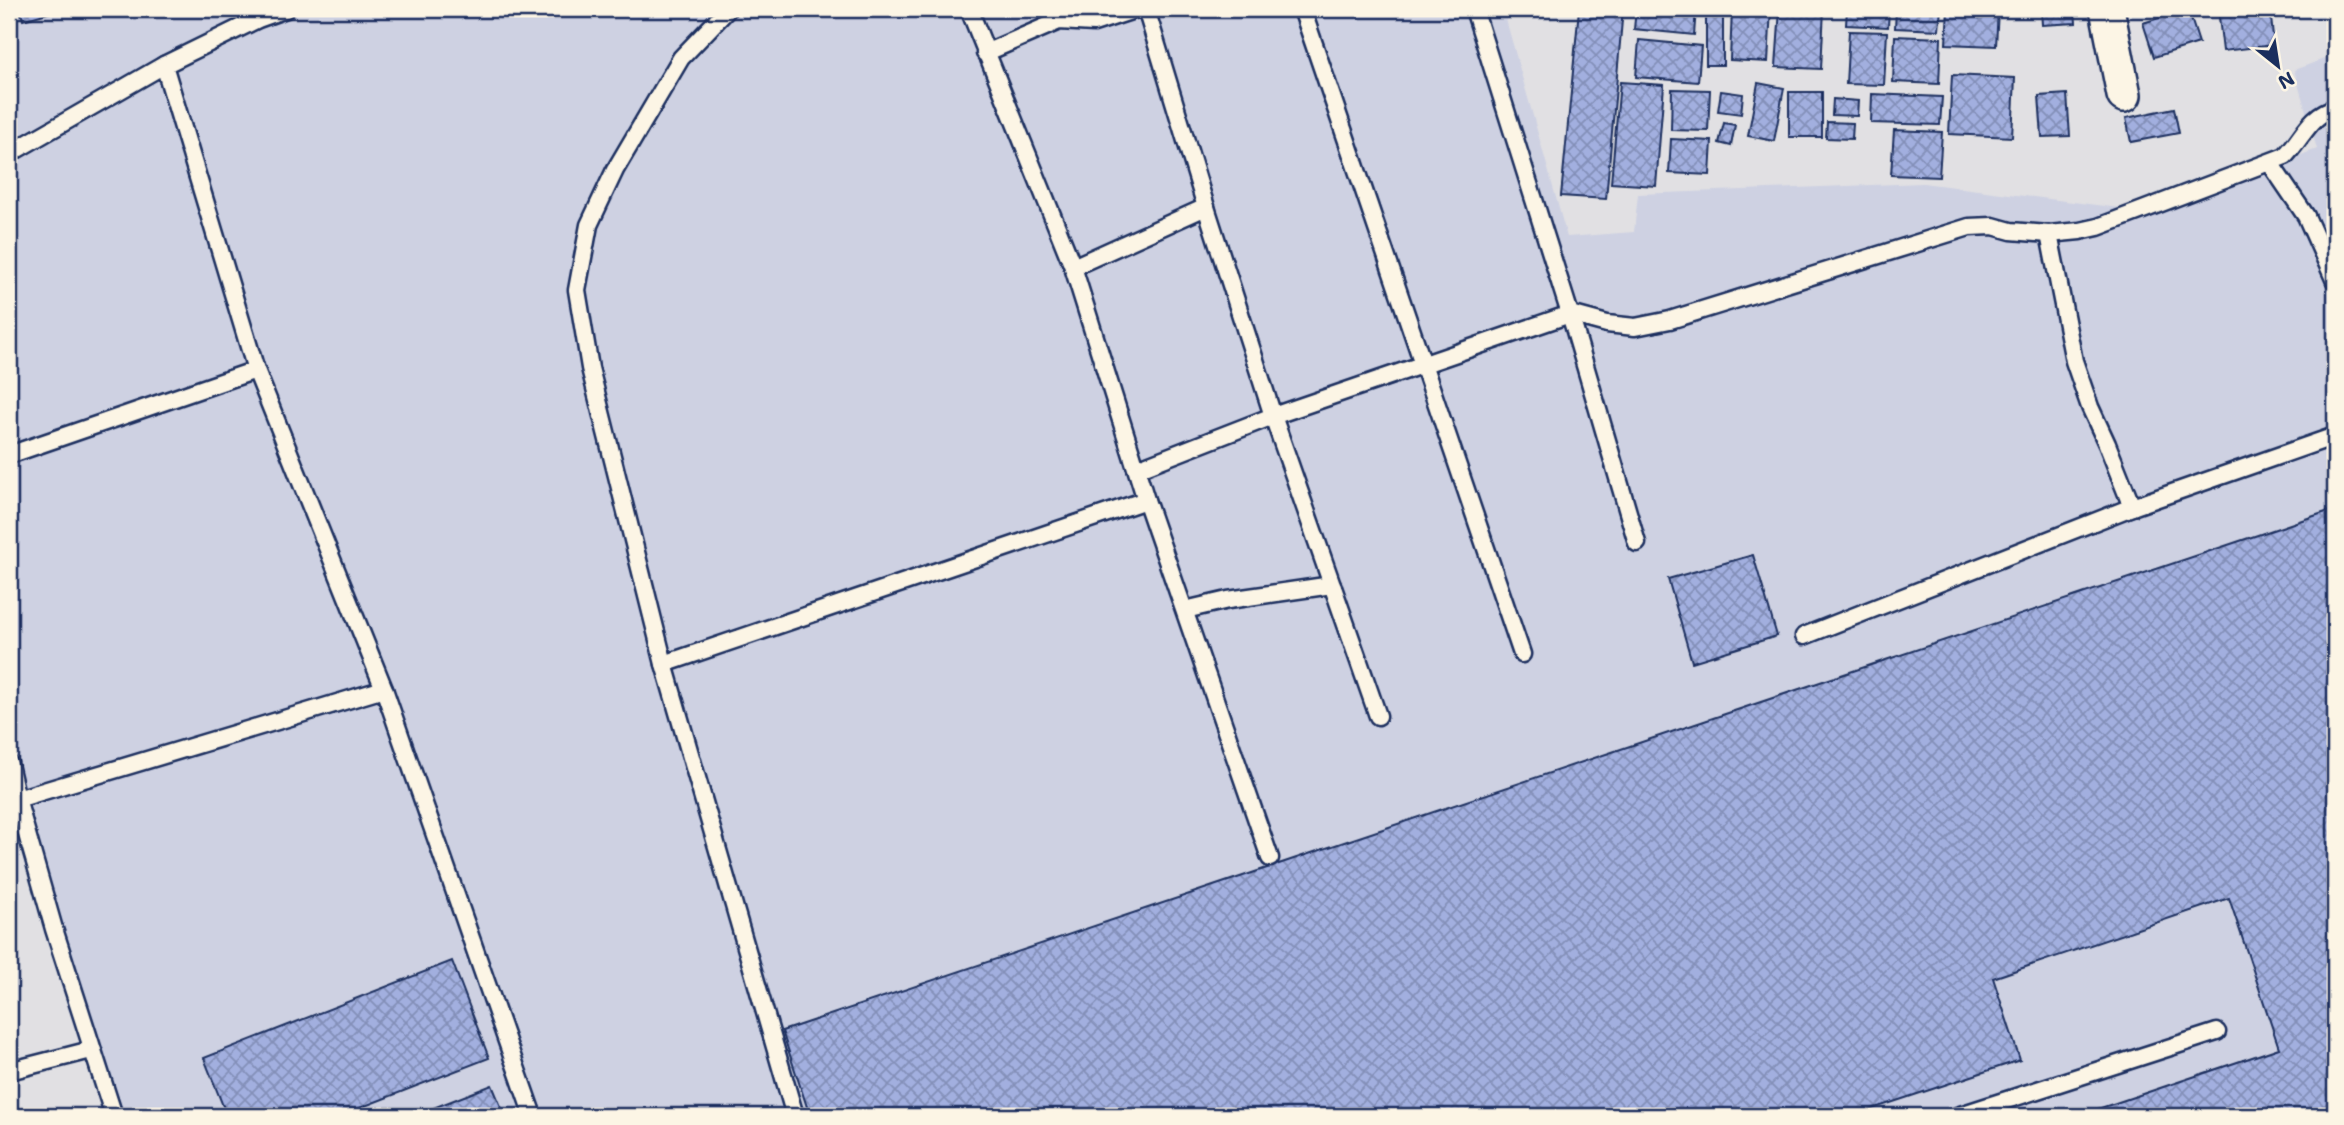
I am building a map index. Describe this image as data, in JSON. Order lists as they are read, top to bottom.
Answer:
{
  "north": "bottom right"
}
